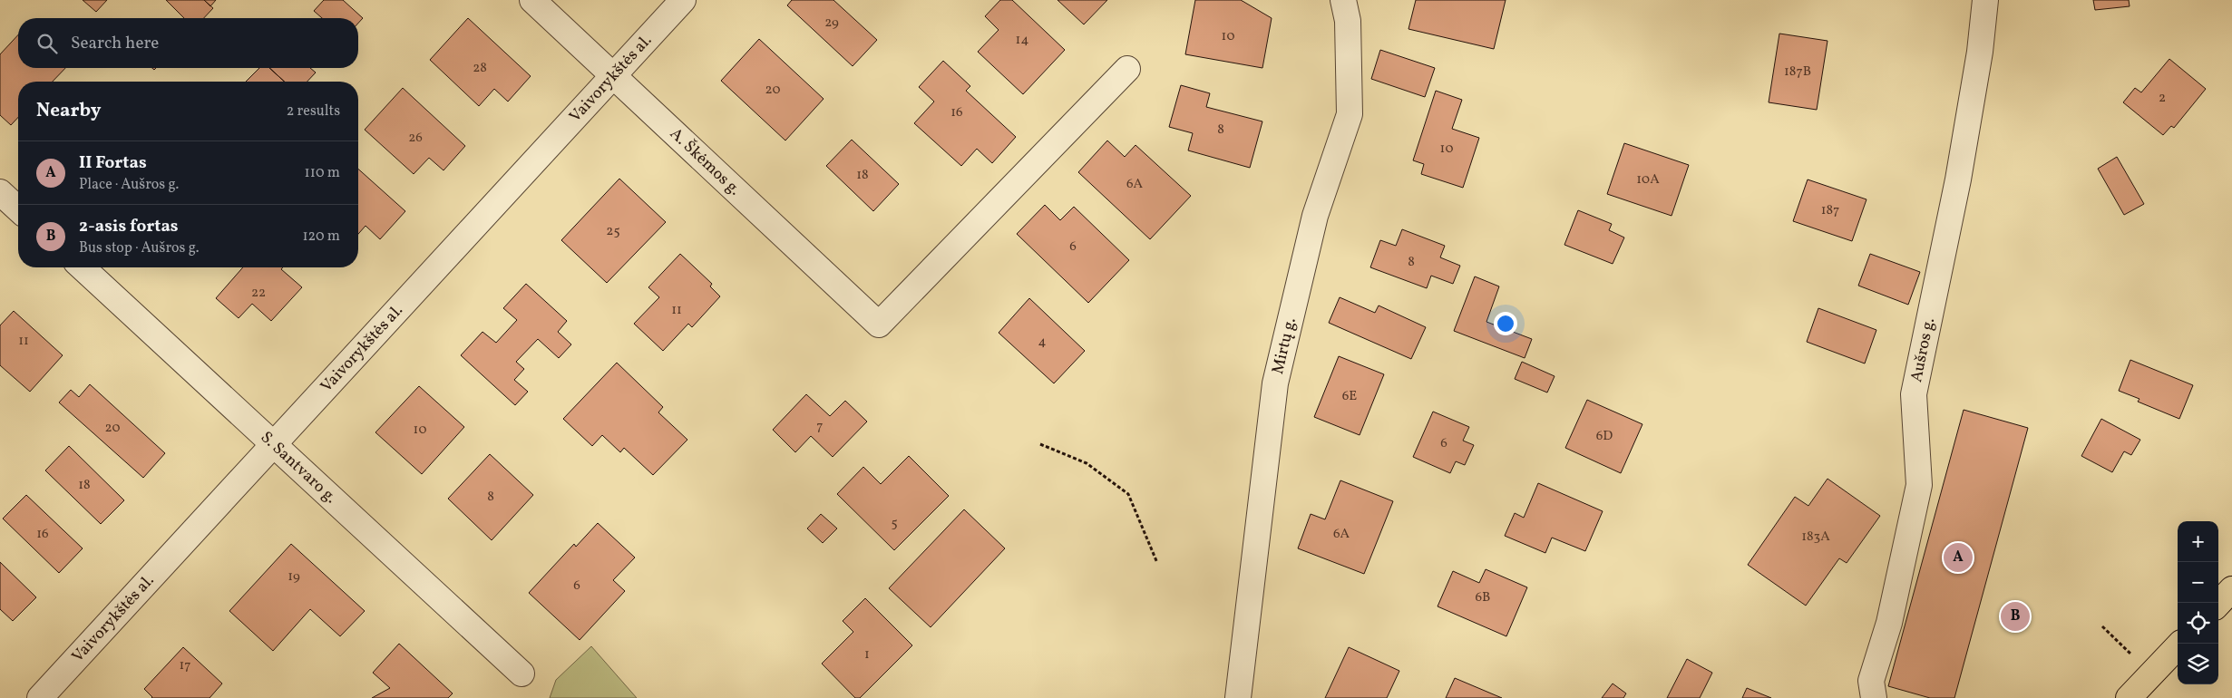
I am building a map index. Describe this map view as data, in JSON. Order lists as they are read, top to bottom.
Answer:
{
  "streets": {
    "street": [
      "Vaivorykštės al.",
      "A. Škėmos g.",
      "Mirtų g.",
      "Aušros g.",
      "S. Santvaro g."
    ]
  },
  "crossings": [
    ["Vaivorykštės al.", "A. Škėmos g."],
    ["Vaivorykštės al.", "S. Santvaro g."]
  ],
  "house_numbers": [
    "29",
    "10",
    "14",
    "28",
    "187B",
    "20",
    "2",
    "16",
    "8",
    "26",
    "10",
    "18",
    "10A",
    "6A",
    "187",
    "25",
    "6",
    "8",
    "22",
    "11",
    "11",
    "4",
    "6E",
    "7",
    "20",
    "10",
    "6D",
    "6",
    "18",
    "8",
    "5",
    "16",
    "6A",
    "183A",
    "19",
    "6",
    "6B",
    "1",
    "17"
  ],
  "page": {
    "search": "Search here",
    "heading": ["Nearby", "2 results"],
    "list": [
      {
        "mark": "A",
        "name": "II Fortas",
        "note": "Place · Aušros g.",
        "value": "110 m"
      },
      {
        "mark": "B",
        "name": "2-asis fortas",
        "note": "Bus stop · Aušros g.",
        "value": "120 m"
      }
    ],
    "map_buttons": ["+", "−"],
    "pins": ["A", "B"]
  }
}
